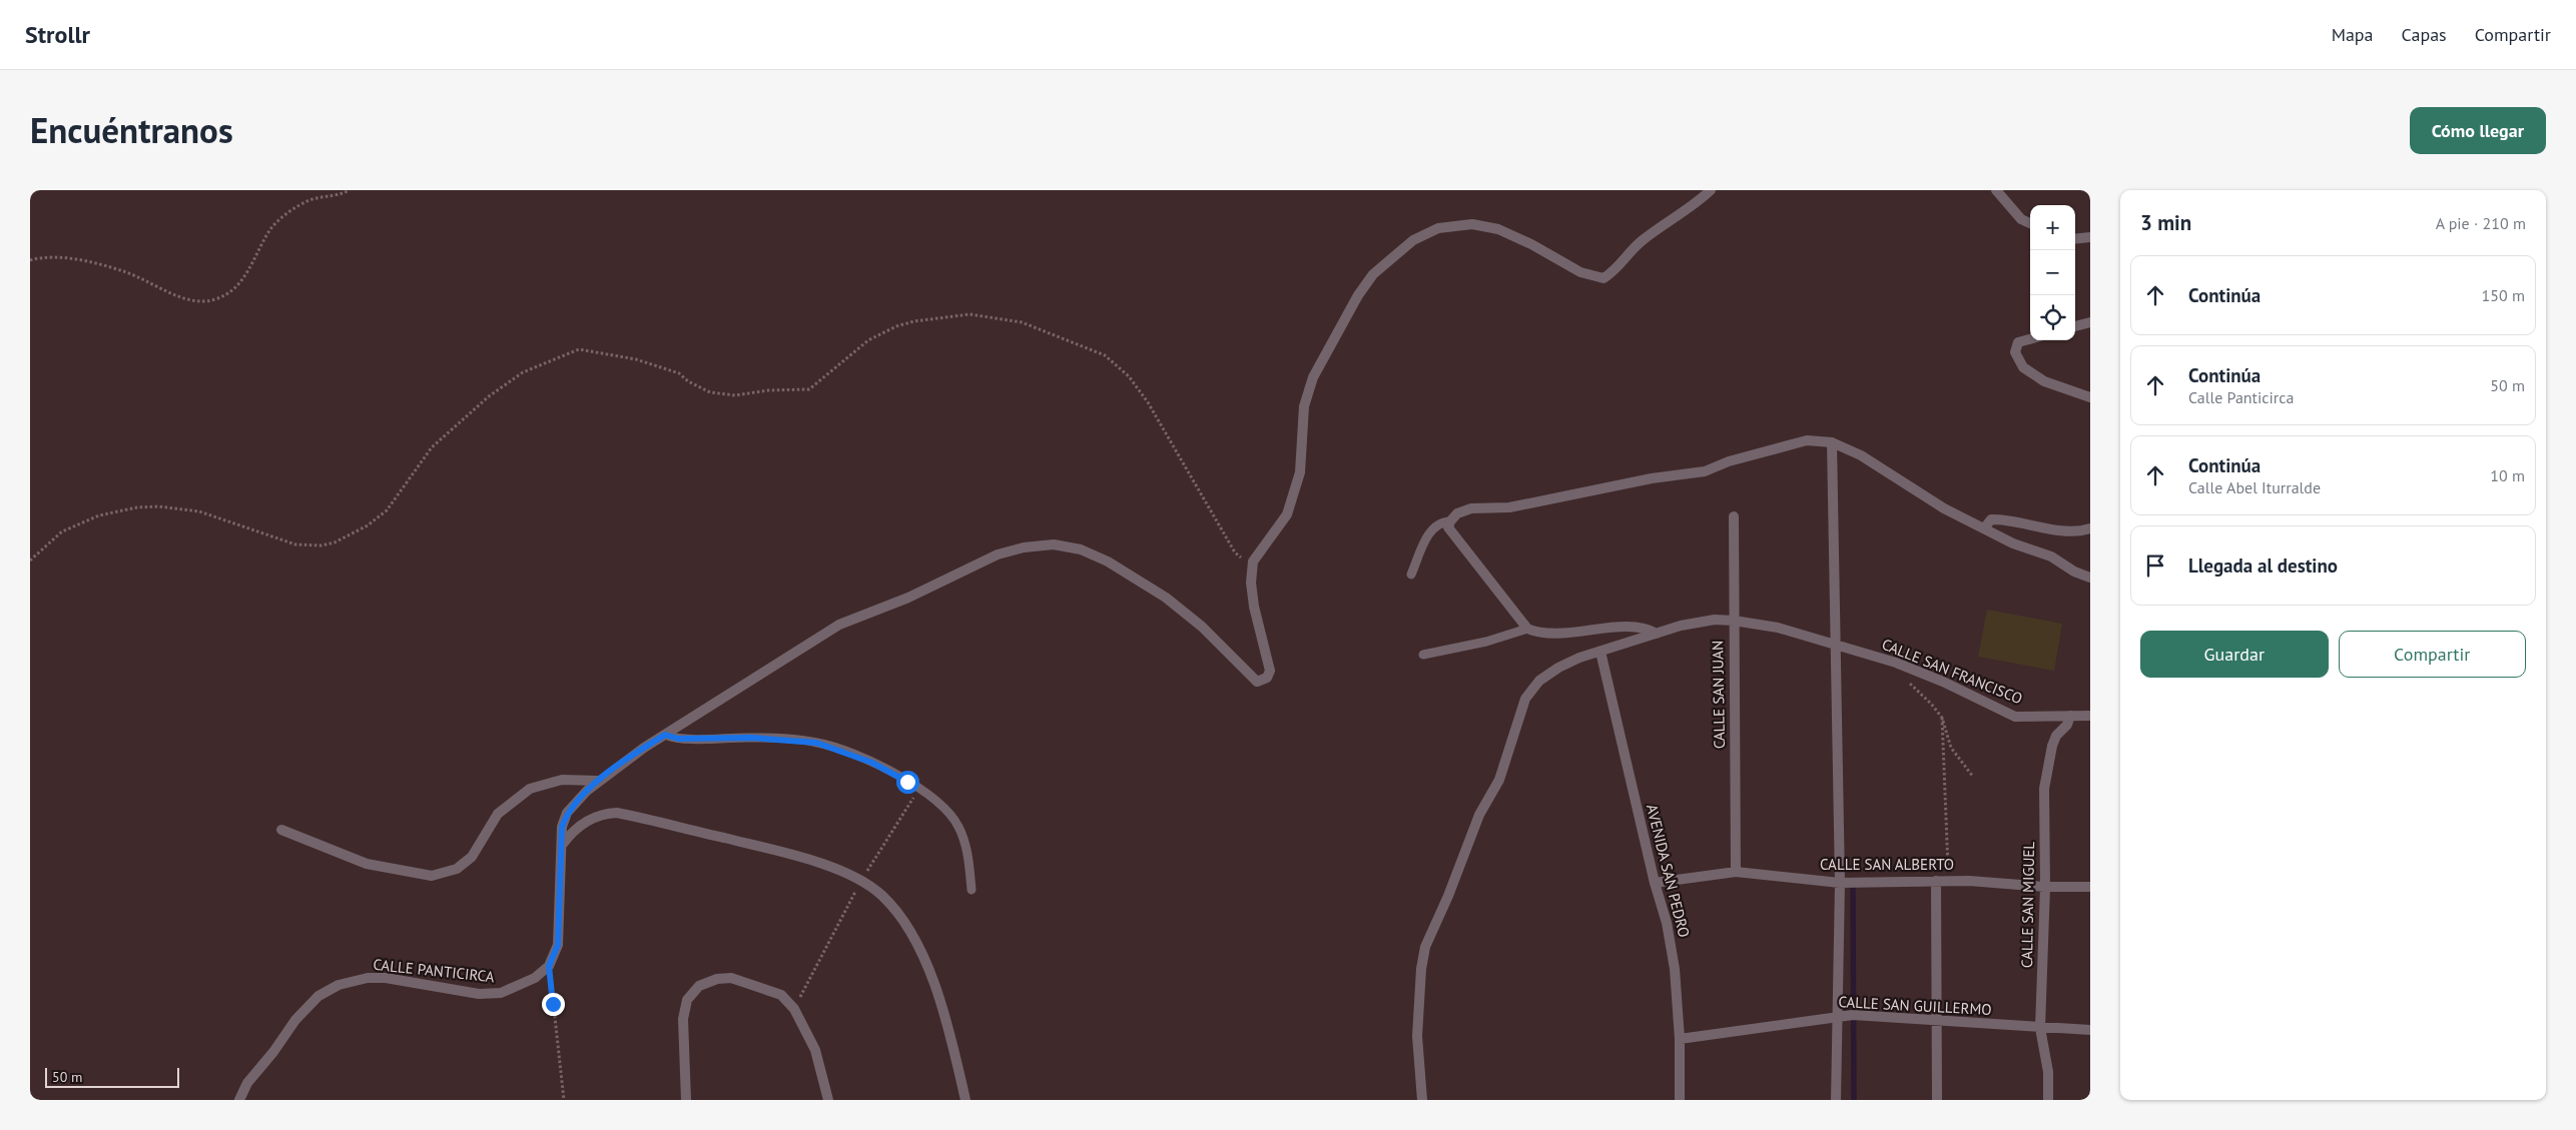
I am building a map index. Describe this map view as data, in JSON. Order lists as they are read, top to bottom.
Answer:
{
  "streets": {
    "street": [
      "CALLE SAN FRANCISCO",
      "CALLE SAN JUAN",
      "CALLE SAN ALBERTO",
      "AVENIDA SAN PEDRO",
      "CALLE SAN MIGUEL",
      "CALLE PANTICIRCA",
      "CALLE SAN GUILLERMO"
    ]
  },
  "crossings": [
    ["CALLE SAN FRANCISCO", "CALLE SAN JUAN"],
    ["CALLE SAN FRANCISCO", "AVENIDA SAN PEDRO"],
    ["CALLE SAN FRANCISCO", "CALLE SAN MIGUEL"],
    ["CALLE SAN JUAN", "CALLE SAN ALBERTO"],
    ["CALLE SAN ALBERTO", "AVENIDA SAN PEDRO"],
    ["CALLE SAN ALBERTO", "CALLE SAN MIGUEL"],
    ["AVENIDA SAN PEDRO", "CALLE SAN GUILLERMO"],
    ["CALLE SAN MIGUEL", "CALLE SAN GUILLERMO"]
  ],
  "scale_bar": "50 m",
  "page": {
    "header": "Strollr",
    "nav": ["Mapa", "Capas", "Compartir"],
    "title": "Encuéntranos",
    "buttons": [
      "Cómo llegar",
      ["Guardar", "Compartir"]
    ],
    "heading": ["3 min", "A pie · 210 m"],
    "map_buttons": ["+", "−"],
    "list": [
      ["Continúa", "150 m"],
      ["Continúa", "Calle Panticirca", "50 m"],
      ["Continúa", "Calle Abel Iturralde", "10 m"],
      "Llegada al destino"
    ],
    "scale": "50 m"
  }
}
